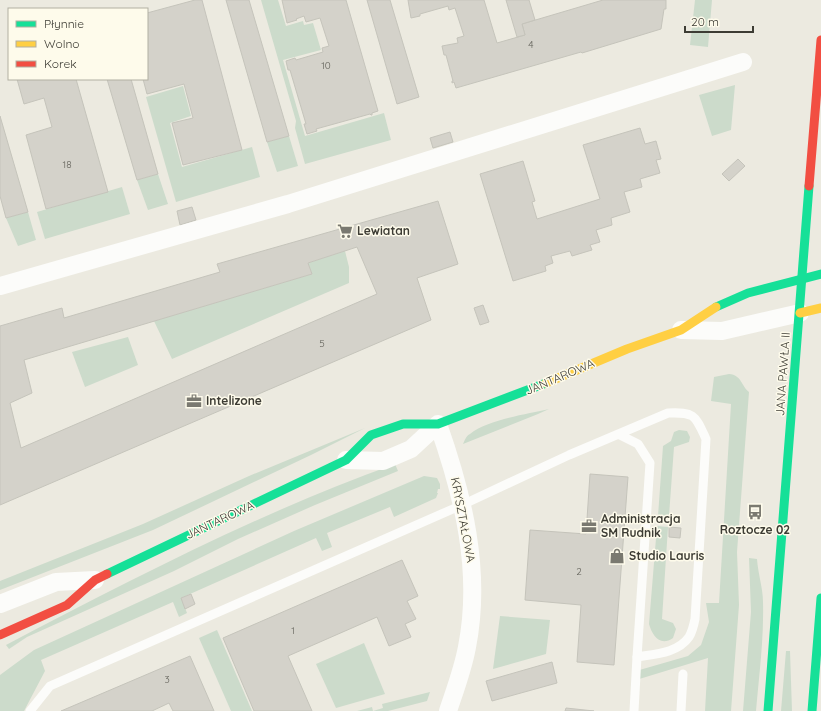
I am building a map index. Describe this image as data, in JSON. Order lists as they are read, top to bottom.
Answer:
{
  "streets": {
    "street": ["JANA PAWŁA II", "JANTAROWA", "KRYSZTAŁOWA"]
  },
  "crossings": [
    ["JANA PAWŁA II", "JANTAROWA"],
    ["JANTAROWA", "KRYSZTAŁOWA"]
  ],
  "places": {
    "supermarket": ["Lewiatan"],
    "office": ["Intelizone", "Administracja SM Rudnik"],
    "bus stop": ["Roztocze 02"],
    "shop": ["Studio Lauris"]
  },
  "house_numbers": [
    "4",
    "10",
    "18",
    "5",
    "2",
    "1",
    "3"
  ],
  "legend": ["Płynnie", "Wolno", "Korek"],
  "scale_bar": "20 m"
}
